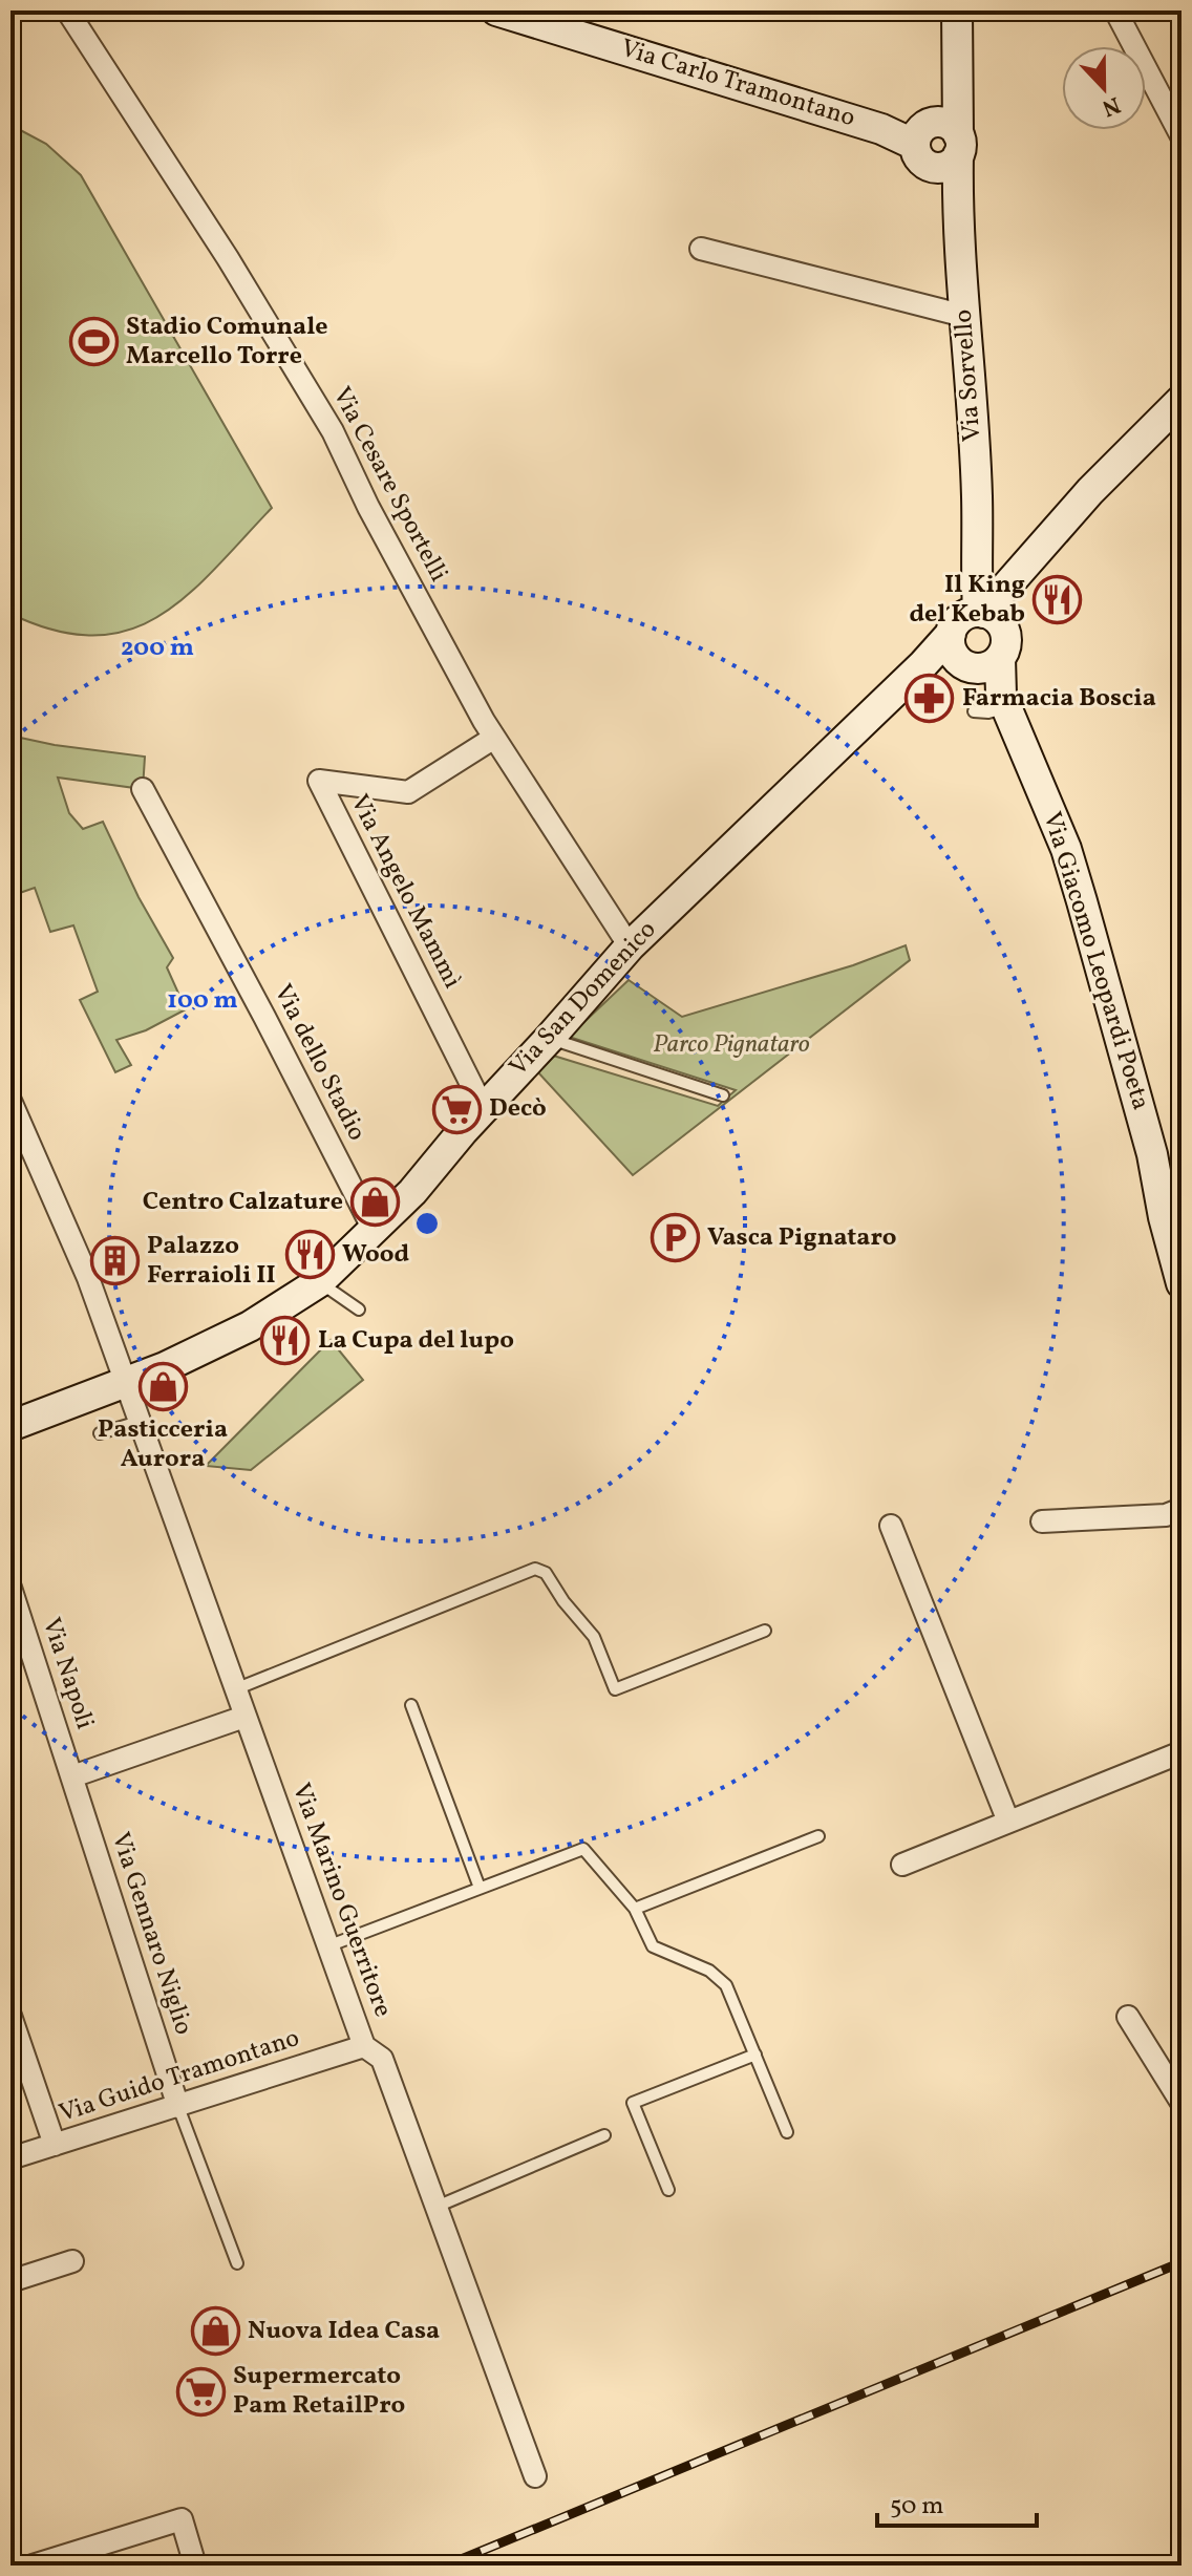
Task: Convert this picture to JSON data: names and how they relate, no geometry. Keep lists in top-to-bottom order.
{
  "streets": {
    "street": [
      "Via Carlo Tramontano",
      "Via Sorvello",
      "Via Cesare Sportelli",
      "Via Angelo Mammì",
      "Via Giacomo Leopardi Poeta",
      "Via San Domenico",
      "Via dello Stadio",
      "Via Napoli",
      "Via Marino Guerritore",
      "Via Gennaro Niglio",
      "Via Guido Tramontano"
    ]
  },
  "crossings": [
    ["Via Carlo Tramontano", "Via Sorvello"],
    ["Via Sorvello", "Via San Domenico"],
    ["Via Cesare Sportelli", "Via Angelo Mammì"],
    ["Via Cesare Sportelli", "Via San Domenico"],
    ["Via Angelo Mammì", "Via San Domenico"],
    ["Via San Domenico", "Via dello Stadio"],
    ["Via San Domenico", "Via Marino Guerritore"],
    ["Via Napoli", "Via Gennaro Niglio"],
    ["Via Marino Guerritore", "Via Guido Tramontano"],
    ["Via Gennaro Niglio", "Via Guido Tramontano"]
  ],
  "parks": ["Parco Pignataro"],
  "places": {
    "sports": ["Stadio Comunale Marcello Torre"],
    "restaurant": ["Il King del Kebab", "Wood", "La Cupa del lupo"],
    "pharmacy": ["Farmacia Boscia"],
    "supermarket": ["Decò", "Supermercato Pam RetailPro"],
    "shop": ["Centro Calzature", "Pasticceria Aurora", "Nuova Idea Casa"],
    "parking": ["Vasca Pignataro"],
    "building": ["Palazzo Ferraioli II"]
  },
  "scale_bar": "50 m",
  "north": "bottom",
  "rings": ["200 m", "100 m"]
}
